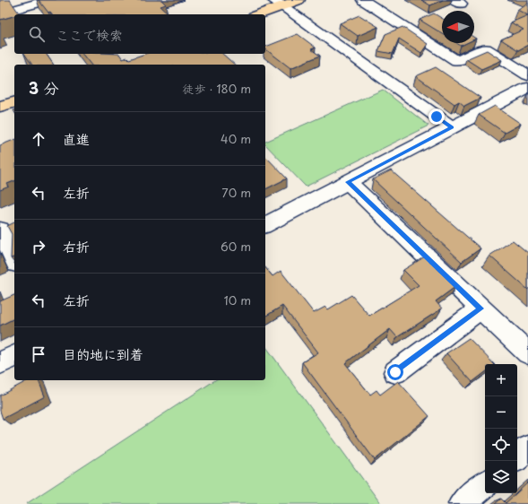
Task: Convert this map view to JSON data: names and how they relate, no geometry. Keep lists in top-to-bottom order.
{
  "north": "left",
  "page": {
    "search": "ここで検索",
    "heading": ["3 分", "徒歩 · 180 m"],
    "list": [
      ["直進", "40 m"],
      ["左折", "70 m"],
      ["右折", "60 m"],
      ["左折", "10 m"],
      "目的地に到着"
    ],
    "map_buttons": ["+", "−"]
  }
}
